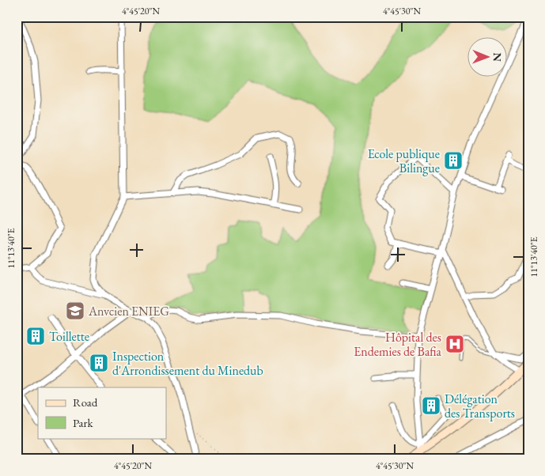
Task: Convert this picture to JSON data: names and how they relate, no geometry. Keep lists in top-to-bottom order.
{
  "places": {
    "building": [
      "Ecole publique Bilingue",
      "Toillette",
      "Inspection d'Arrondissement du Minedub",
      "Délégation des Transports"
    ],
    "school or university": ["Anvcien ENIEG"],
    "hospital": ["Hôpital des Endemies de Bafia"]
  },
  "legend": ["Road", "Park"],
  "north": "right",
  "coordinates": ["4°45'20\"N", "4°45'30\"N", "11°13'40\"E"]
}
